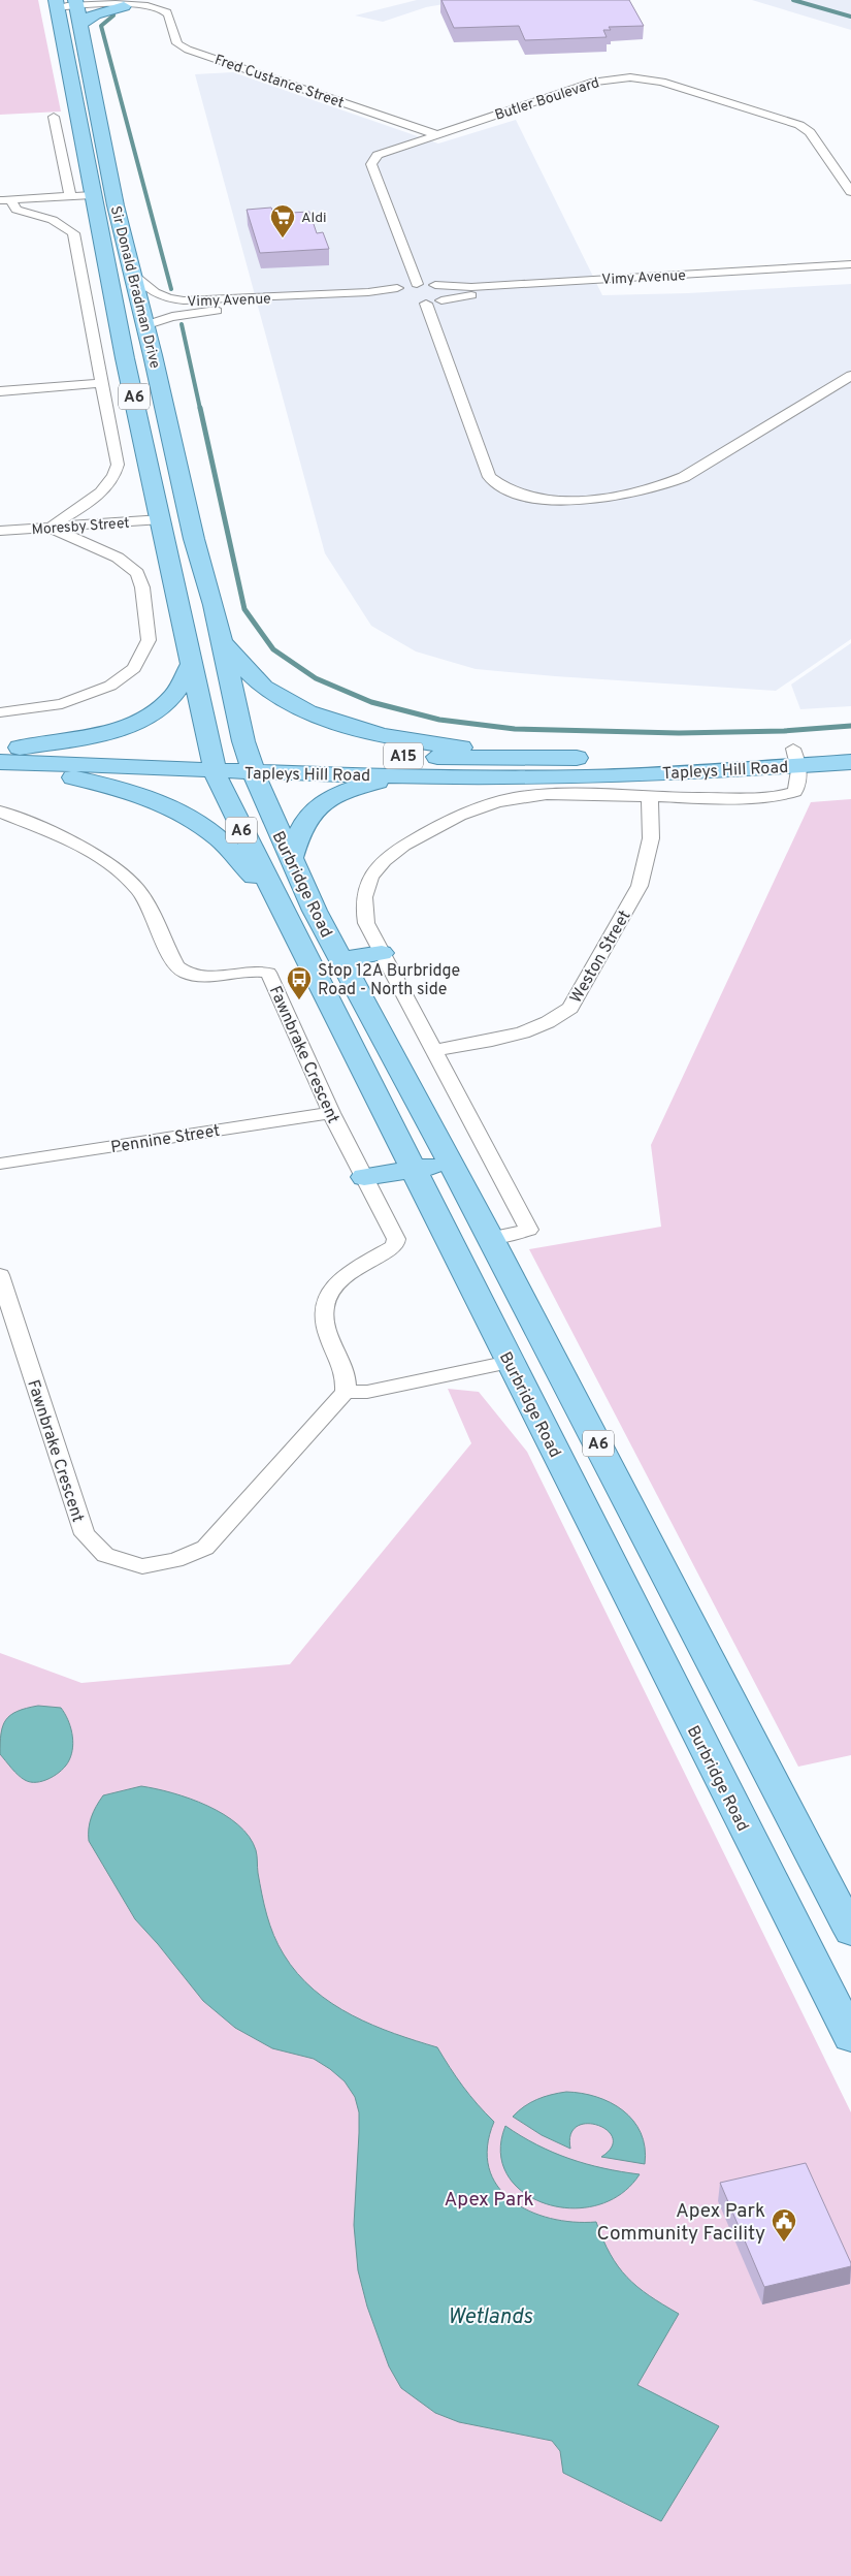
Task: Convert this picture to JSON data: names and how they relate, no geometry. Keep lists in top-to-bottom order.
{
  "streets": {
    "main road": [
      "Sir Donald Bradman Drive",
      "A6",
      "A15",
      "Tapleys Hill Road",
      "Burbridge Road"
    ],
    "street": [
      "Fred Custance Street",
      "Butler Boulevard",
      "Vimy Avenue",
      "Moresby Street",
      "Weston Street",
      "Fawnbrake Crescent",
      "Pennine Street"
    ]
  },
  "crossings": [
    ["Fred Custance Street", "Butler Boulevard"],
    ["Fred Custance Street", "Sir Donald Bradman Drive"],
    ["Butler Boulevard", "Vimy Avenue"],
    ["Vimy Avenue", "Sir Donald Bradman Drive"],
    ["Sir Donald Bradman Drive", "Moresby Street"],
    ["Sir Donald Bradman Drive", "Tapleys Hill Road"],
    ["Sir Donald Bradman Drive", "Burbridge Road"],
    ["Tapleys Hill Road", "Burbridge Road"],
    ["Tapleys Hill Road", "Weston Street"],
    ["Fawnbrake Crescent", "Pennine Street"]
  ],
  "water": ["Wetlands"],
  "parks": ["Apex Park"],
  "places": {
    "supermarket": ["Aldi"],
    "bus stop": ["Stop 12A Burbridge Road - North side"],
    "public building": ["Apex Park Community Facility"]
  }
}
